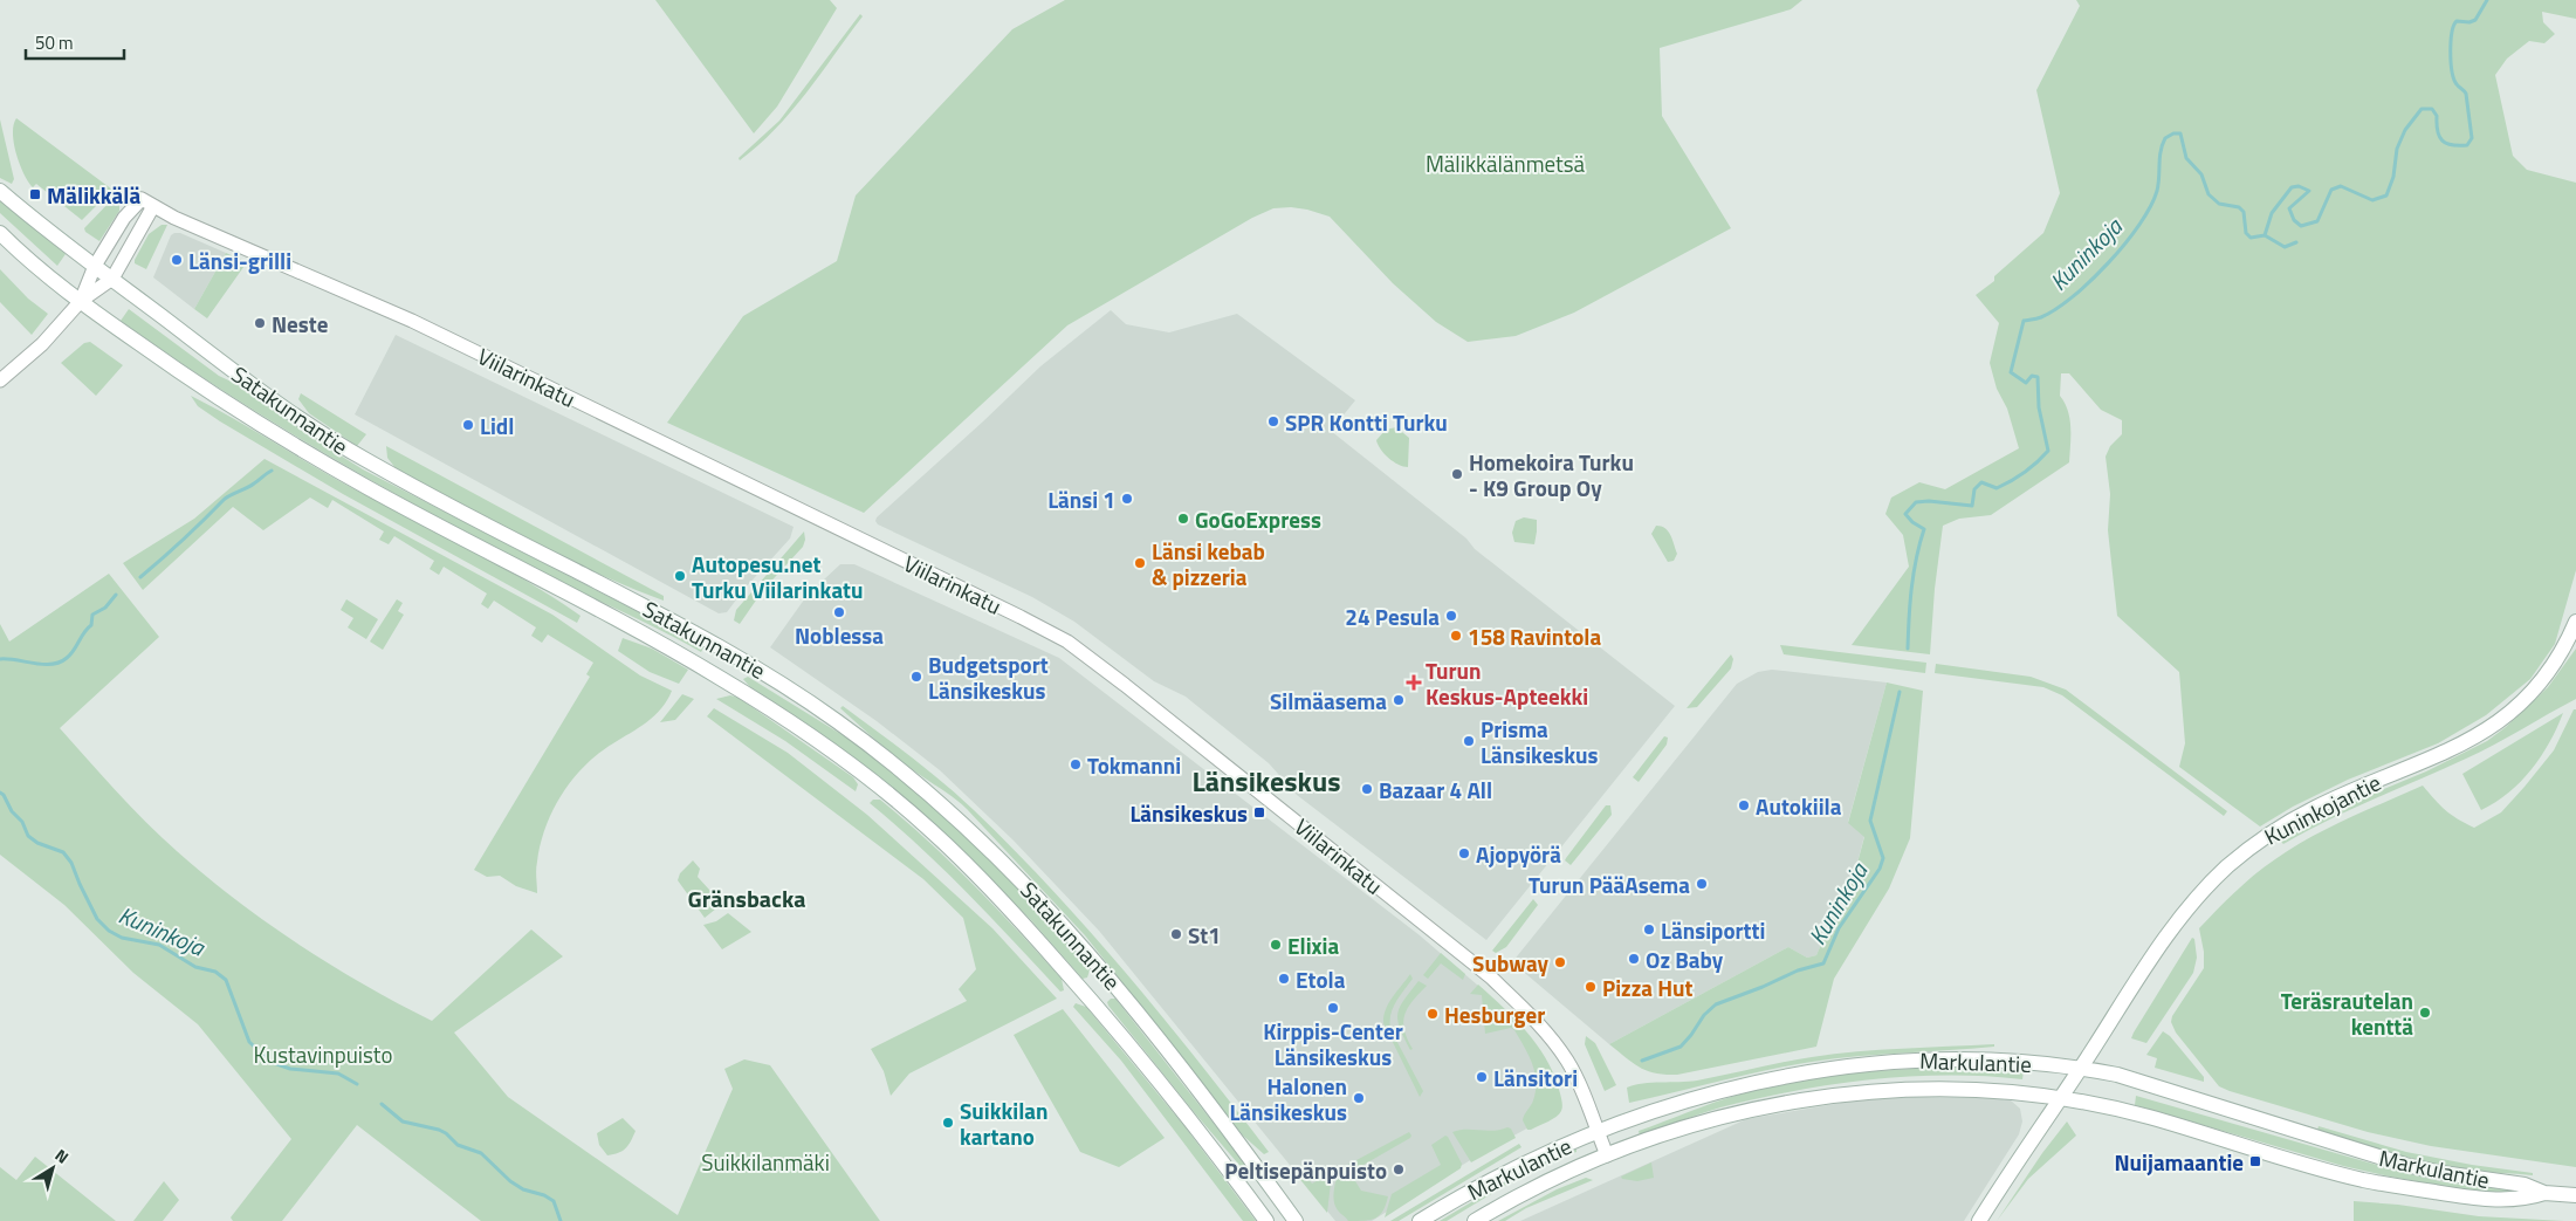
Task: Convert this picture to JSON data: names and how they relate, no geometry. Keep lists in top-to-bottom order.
{
  "streets": {
    "main road": ["Satakunnantie", "Kuninkojantie", "Markulantie"],
    "street": ["Viilarinkatu"]
  },
  "crossings": [
    ["Viilarinkatu", "Markulantie"],
    ["Kuninkojantie", "Markulantie"]
  ],
  "districts": ["Länsikeskus", "Gränsbacka"],
  "water": ["Kuninkoja"],
  "parks": ["Mälikkälänmetsä", "Kustavinpuisto", "Suikkilanmäki"],
  "places": {
    "transit": ["Mälikkälä", "Länsikeskus", "Nuijamaantie"],
    "other": [
      "Länsi-grilli",
      "Neste",
      "SPR Kontti Turku",
      "Lidl",
      "Homekoira Turku - K9 Group Oy",
      "Länsi 1",
      "GoGoExpress",
      "Länsi kebab & pizzeria",
      "Autopesu.net Turku Viilarinkatu",
      "Noblessa",
      "24 Pesula",
      "158 Ravintola",
      "Budgetsport Länsikeskus",
      "Silmäasema",
      "Prisma Länsikeskus",
      "Tokmanni",
      "Bazaar 4 All",
      "Autokiila",
      "Ajopyörä",
      "Turun PääAsema",
      "Länsiportti",
      "St1",
      "Elixia",
      "Oz Baby",
      "Subway",
      "Etola",
      "Pizza Hut",
      "Kirppis-Center Länsikeskus",
      "Teräsrautelan kenttä",
      "Hesburger",
      "Länsitori",
      "Halonen Länsikeskus",
      "Suikkilan kartano",
      "Peltisepänpuisto"
    ],
    "health": ["Turun Keskus-Apteekki"]
  },
  "scale_bar": "50 m",
  "north": "top right"
}
